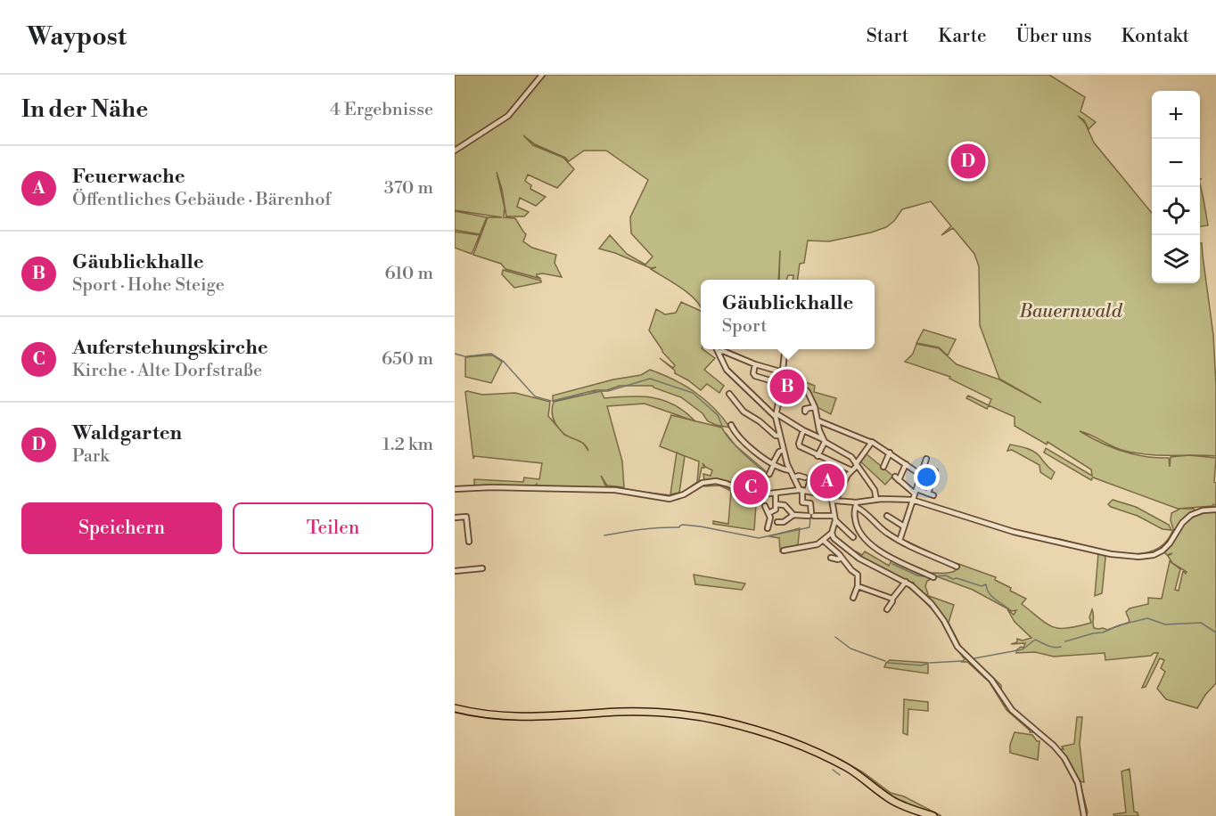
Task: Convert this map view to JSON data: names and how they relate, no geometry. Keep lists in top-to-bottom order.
{
  "parks": ["Bauernwald"],
  "page": {
    "header": "Waypost",
    "nav": [
      "Start",
      "Karte",
      "Über uns",
      "Kontakt"
    ],
    "heading": ["In der Nähe", "4 Ergebnisse"],
    "map_buttons": ["+", "−"],
    "pins": [
      "D",
      "B",
      "A",
      "C"
    ],
    "list": [
      {
        "mark": "A",
        "name": "Feuerwache",
        "note": "Öffentliches Gebäude · Bärenhof",
        "value": "370 m"
      },
      {
        "mark": "B",
        "name": "Gäublickhalle",
        "note": "Sport · Hohe Steige",
        "value": "610 m"
      },
      {
        "mark": "C",
        "name": "Auferstehungskirche",
        "note": "Kirche · Alte Dorfstraße",
        "value": "650 m"
      },
      {
        "mark": "D",
        "name": "Waldgarten",
        "note": "Park",
        "value": "1.2 km"
      }
    ],
    "popup": ["Gäublickhalle", "Sport"],
    "buttons": ["Speichern", "Teilen"]
  }
}
